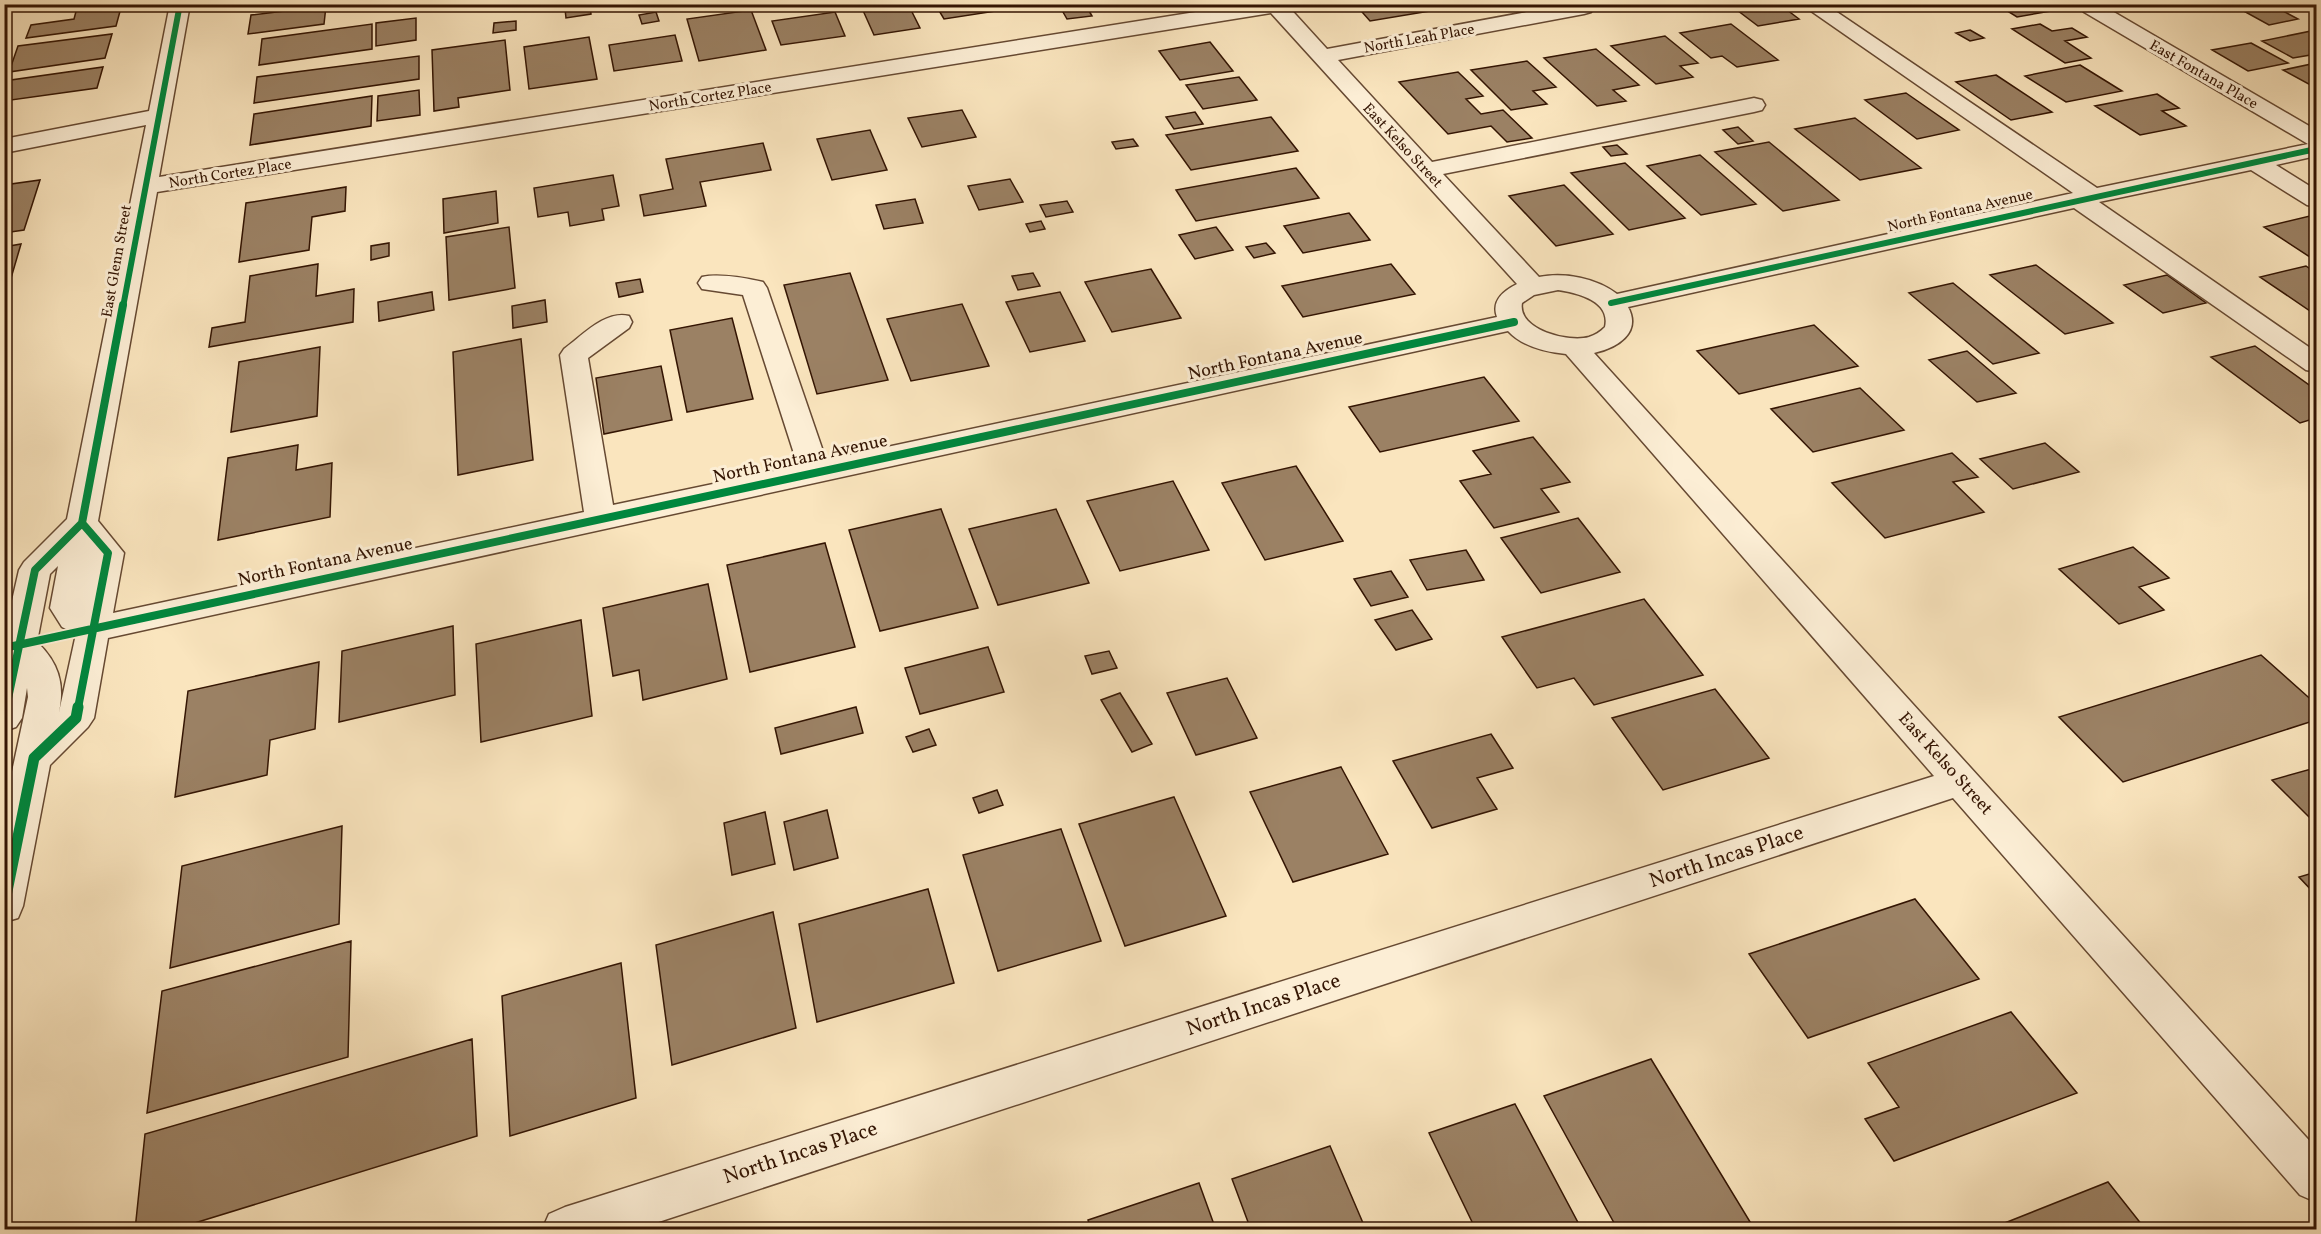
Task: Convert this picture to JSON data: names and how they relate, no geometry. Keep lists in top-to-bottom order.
{
  "streets": {
    "street": [
      "North Leah Place",
      "East Fontana Place",
      "North Cortez Place",
      "East Kelso Street",
      "North Fontana Avenue",
      "East Glenn Street",
      "North Incas Place"
    ]
  },
  "crossings": [
    ["North Leah Place", "East Kelso Street"],
    ["North Cortez Place", "East Kelso Street"],
    ["North Cortez Place", "East Glenn Street"],
    ["East Kelso Street", "North Fontana Avenue"],
    ["East Kelso Street", "North Incas Place"],
    ["North Fontana Avenue", "East Glenn Street"]
  ]
}
